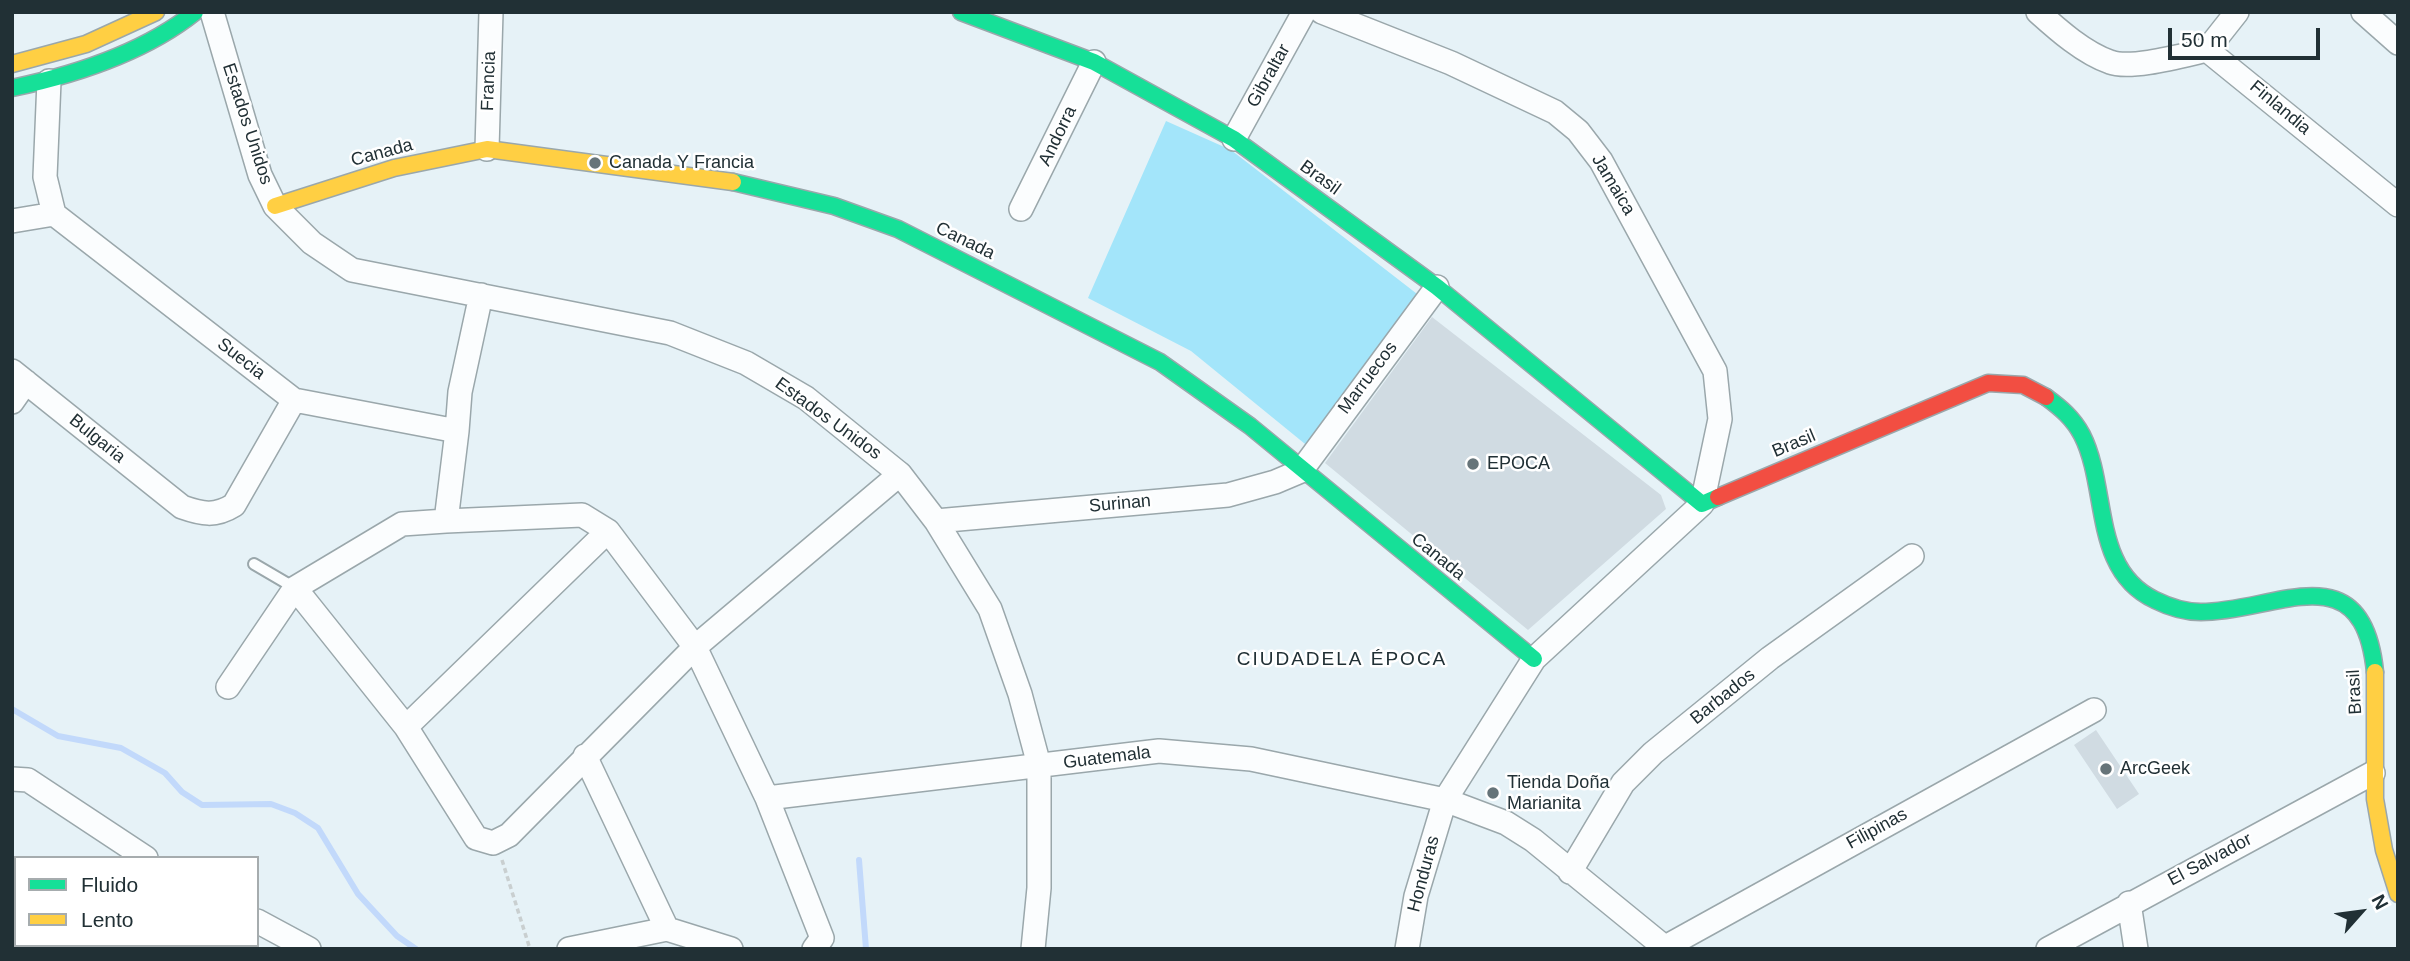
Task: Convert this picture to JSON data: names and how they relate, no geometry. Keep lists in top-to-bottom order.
{
  "streets": {
    "street": [
      "Gibraltar",
      "Francia",
      "Finlandia",
      "Estados Unidos",
      "Andorra",
      "Canada",
      "Brasil",
      "Jamaica",
      "Suecia",
      "Marruecos",
      "Bulgaria",
      "Surinan",
      "Barbados",
      "Guatemala",
      "Filipinas",
      "El Salvador",
      "Honduras"
    ]
  },
  "crossings": [
    ["Gibraltar", "Brasil"],
    ["Francia", "Canada"],
    ["Estados Unidos", "Canada"],
    ["Estados Unidos", "Surinan"],
    ["Estados Unidos", "Guatemala"],
    ["Andorra", "Brasil"],
    ["Canada", "Marruecos"],
    ["Canada", "Surinan"],
    ["Canada", "Honduras"],
    ["Brasil", "Jamaica"],
    ["Brasil", "Marruecos"],
    ["Brasil", "El Salvador"],
    ["Brasil", "Honduras"],
    ["Jamaica", "Honduras"],
    ["Suecia", "Bulgaria"],
    ["Marruecos", "Surinan"],
    ["Barbados", "Guatemala"],
    ["Guatemala", "Filipinas"],
    ["Guatemala", "Honduras"]
  ],
  "districts": ["CIUDADELA ÉPOCA"],
  "places": [
    "Canada Y Francia",
    "EPOCA",
    "ArcGeek",
    "Tienda Doña Marianita"
  ],
  "legend": ["Fluido", "Lento"],
  "scale_bar": "50 m",
  "north": "top right"
}
